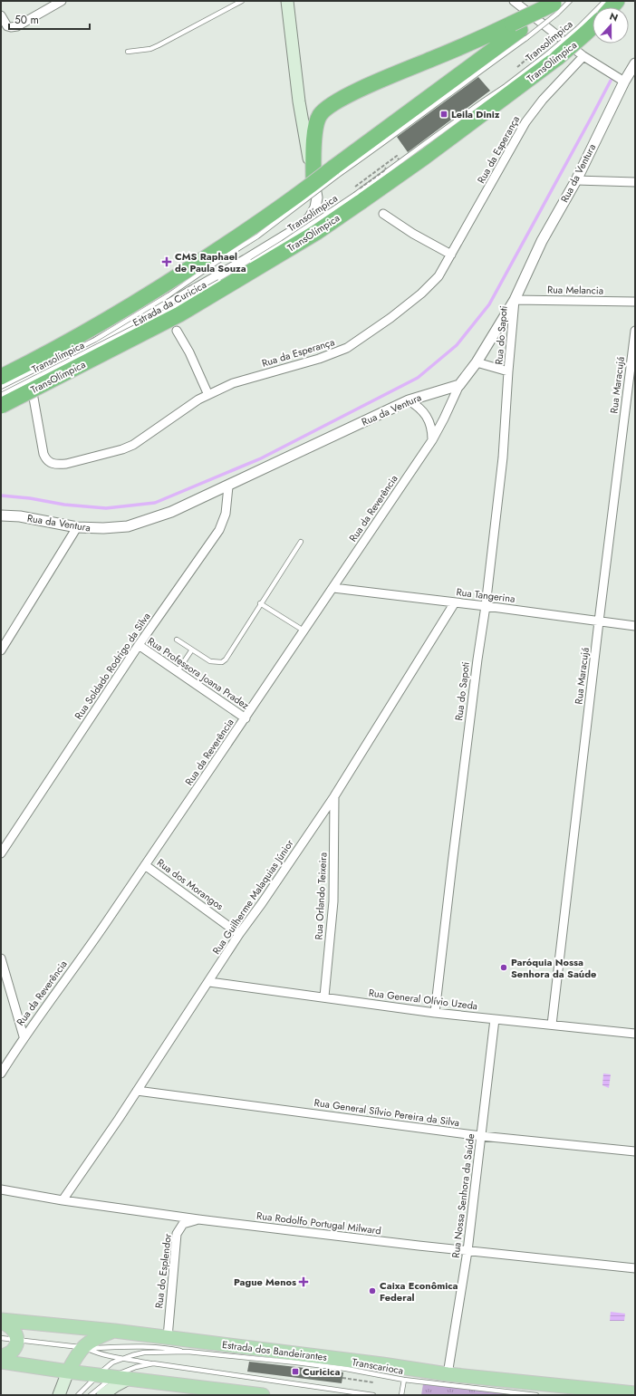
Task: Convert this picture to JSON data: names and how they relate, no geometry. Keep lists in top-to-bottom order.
{
  "streets": {
    "highway": ["TransOlímpica"],
    "main road": ["Estrada da Curicica", "Estrada dos Bandeirantes"],
    "street": [
      "Rua da Esperança",
      "Rua da Ventura",
      "Rua Melancia",
      "Rua do Sapoti",
      "Rua Maracujá",
      "Rua da Reverência",
      "Rua Tangerina",
      "Rua Soldado Rodrigo da Silva",
      "Rua Professora Joana Pradez",
      "Rua dos Morangos",
      "Rua Orlando Teixeira",
      "Rua Guilherme Malaquias Júnior",
      "Rua General Olívio Uzeda",
      "Rua General Sílvio Pereira da Silva",
      "Rua Nossa Senhora da Saúde",
      "Rua Rodolfo Portugal Milward",
      "Rua do Esplendor"
    ],
    "lane": ["Transolímpica", "Transcarioca"]
  },
  "crossings": [
    ["Transolímpica", "TransOlímpica"],
    ["Rua da Esperança", "Estrada da Curicica"],
    ["Rua da Ventura", "Rua Melancia"],
    ["Rua da Ventura", "Rua do Sapoti"],
    ["Rua da Ventura", "Rua da Reverência"],
    ["Rua da Ventura", "Rua Soldado Rodrigo da Silva"],
    ["Rua Melancia", "Rua do Sapoti"],
    ["Rua do Sapoti", "Rua Tangerina"],
    ["Rua do Sapoti", "Rua General Olívio Uzeda"],
    ["Rua Maracujá", "Rua Tangerina"],
    ["Rua Maracujá", "Rua General Olívio Uzeda"],
    ["Rua da Reverência", "Rua Tangerina"],
    ["Rua da Reverência", "Rua Professora Joana Pradez"],
    ["Rua da Reverência", "Rua dos Morangos"],
    ["Rua Tangerina", "Rua Guilherme Malaquias Júnior"],
    ["Rua Soldado Rodrigo da Silva", "Rua Professora Joana Pradez"],
    ["Rua dos Morangos", "Rua Guilherme Malaquias Júnior"],
    ["Rua Orlando Teixeira", "Rua Guilherme Malaquias Júnior"],
    ["Rua Orlando Teixeira", "Rua General Olívio Uzeda"],
    ["Rua Guilherme Malaquias Júnior", "Rua General Olívio Uzeda"],
    ["Rua Guilherme Malaquias Júnior", "Rua General Sílvio Pereira da Silva"],
    ["Rua Guilherme Malaquias Júnior", "Rua Rodolfo Portugal Milward"],
    ["Rua General Olívio Uzeda", "Rua Nossa Senhora da Saúde"],
    ["Rua General Sílvio Pereira da Silva", "Rua Nossa Senhora da Saúde"],
    ["Rua Nossa Senhora da Saúde", "Rua Rodolfo Portugal Milward"],
    ["Rua Nossa Senhora da Saúde", "Estrada dos Bandeirantes"],
    ["Rua Rodolfo Portugal Milward", "Rua do Esplendor"],
    ["Rua do Esplendor", "Estrada dos Bandeirantes"]
  ],
  "places": {
    "transit": ["Leila Diniz", "Curicica"],
    "health": ["CMS Raphael de Paula Souza", "Pague Menos"],
    "other": ["Paróquia Nossa Senhora da Saúde", "Caixa Econômica Federal"]
  },
  "scale_bar": "50 m",
  "north": "top"
}
